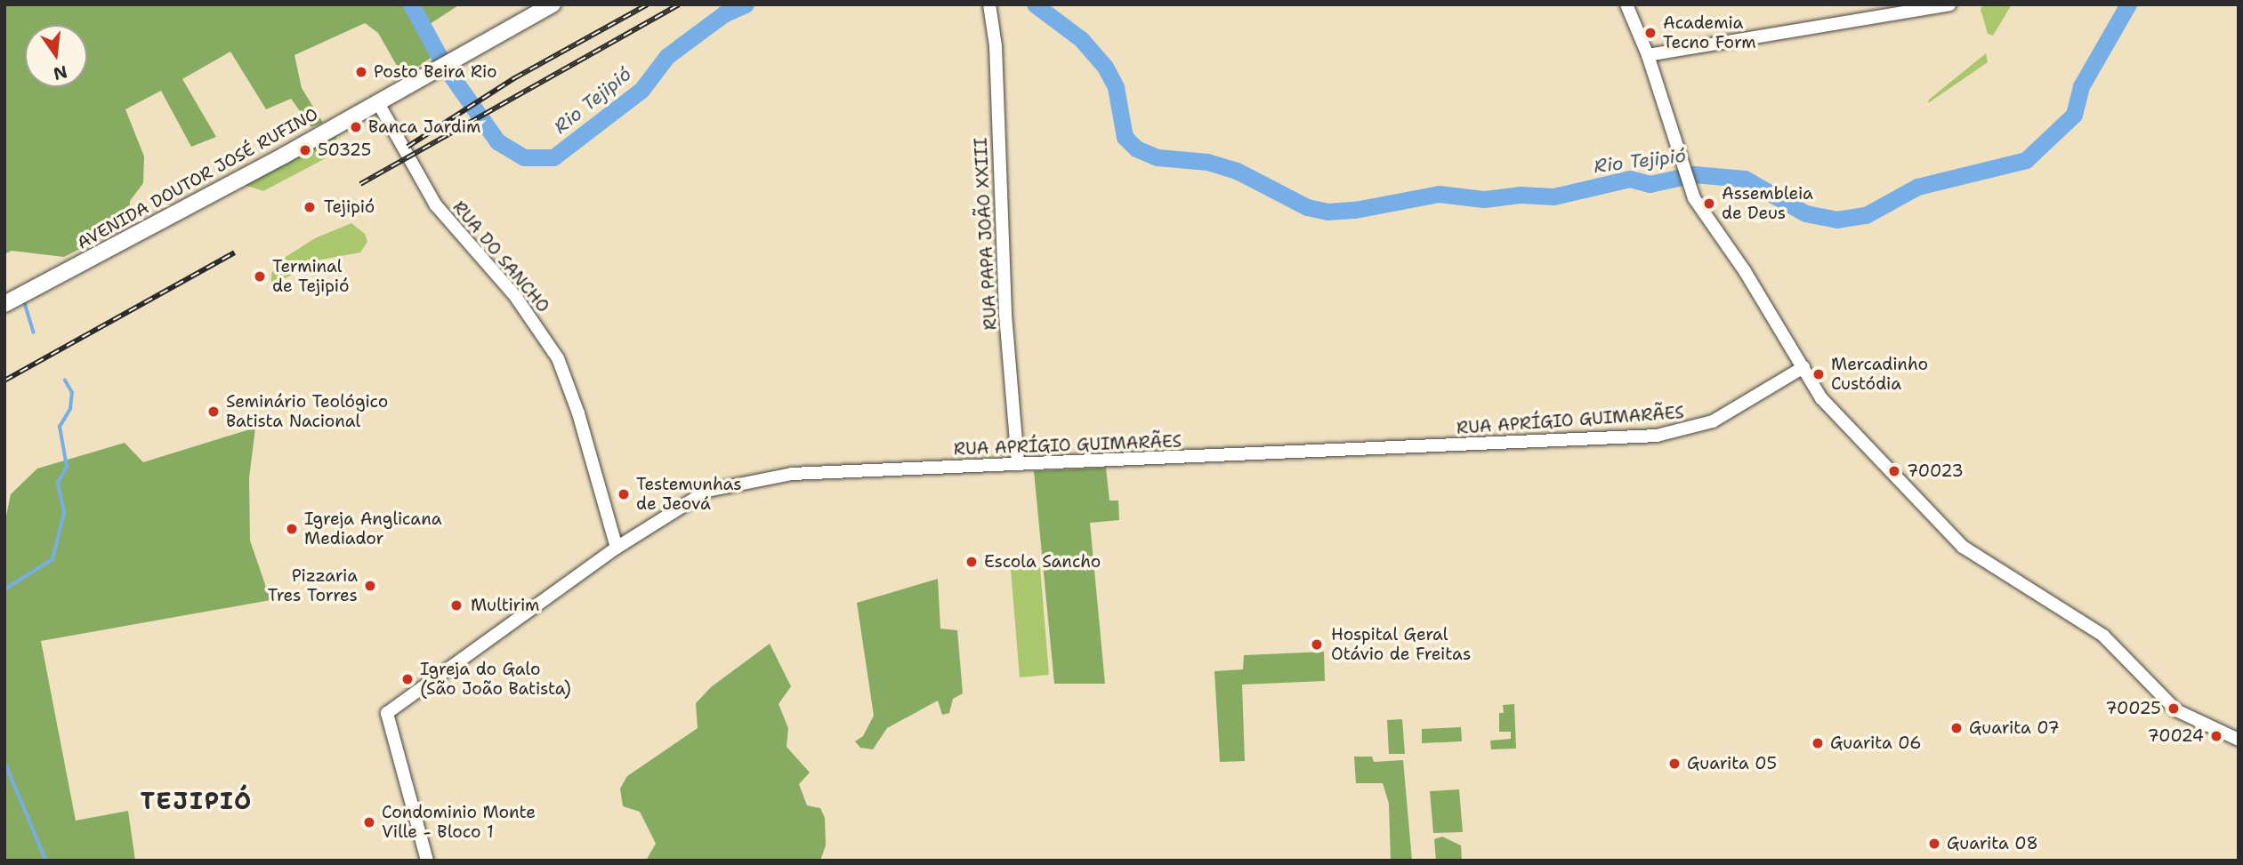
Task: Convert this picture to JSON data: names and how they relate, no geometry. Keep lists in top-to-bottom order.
{
  "streets": {
    "main road": ["AVENIDA DOUTOR JOSÉ RUFINO"],
    "street": ["RUA PAPA JOÃO XXIII", "RUA DO SANCHO", "RUA APRÍGIO GUIMARÃES"]
  },
  "crossings": [
    ["AVENIDA DOUTOR JOSÉ RUFINO", "RUA DO SANCHO"],
    ["RUA PAPA JOÃO XXIII", "RUA APRÍGIO GUIMARÃES"],
    ["RUA DO SANCHO", "RUA APRÍGIO GUIMARÃES"]
  ],
  "districts": ["TEJIPIÓ"],
  "water": ["Rio Tejipió"],
  "places": [
    "Academia Tecno Form",
    "Posto Beira Rio",
    "Banca Jardim",
    "50325",
    "Assembleia de Deus",
    "Tejipió",
    "Terminal de Tejipió",
    "Mercadinho Custódia",
    "Seminário Teológico Batista Nacional",
    "70023",
    "Testemunhas de Jeová",
    "Igreja Anglicana Mediador",
    "Escola Sancho",
    "Pizzaria Tres Torres",
    "Multirim",
    "Hospital Geral Otávio de Freitas",
    "Igreja do Galo (São João Batista)",
    "70025",
    "Guarita 07",
    "70024",
    "Guarita 06",
    "Guarita 05",
    "Condominio Monte Ville - Bloco 1",
    "Guarita 08"
  ],
  "north": "bottom"
}
